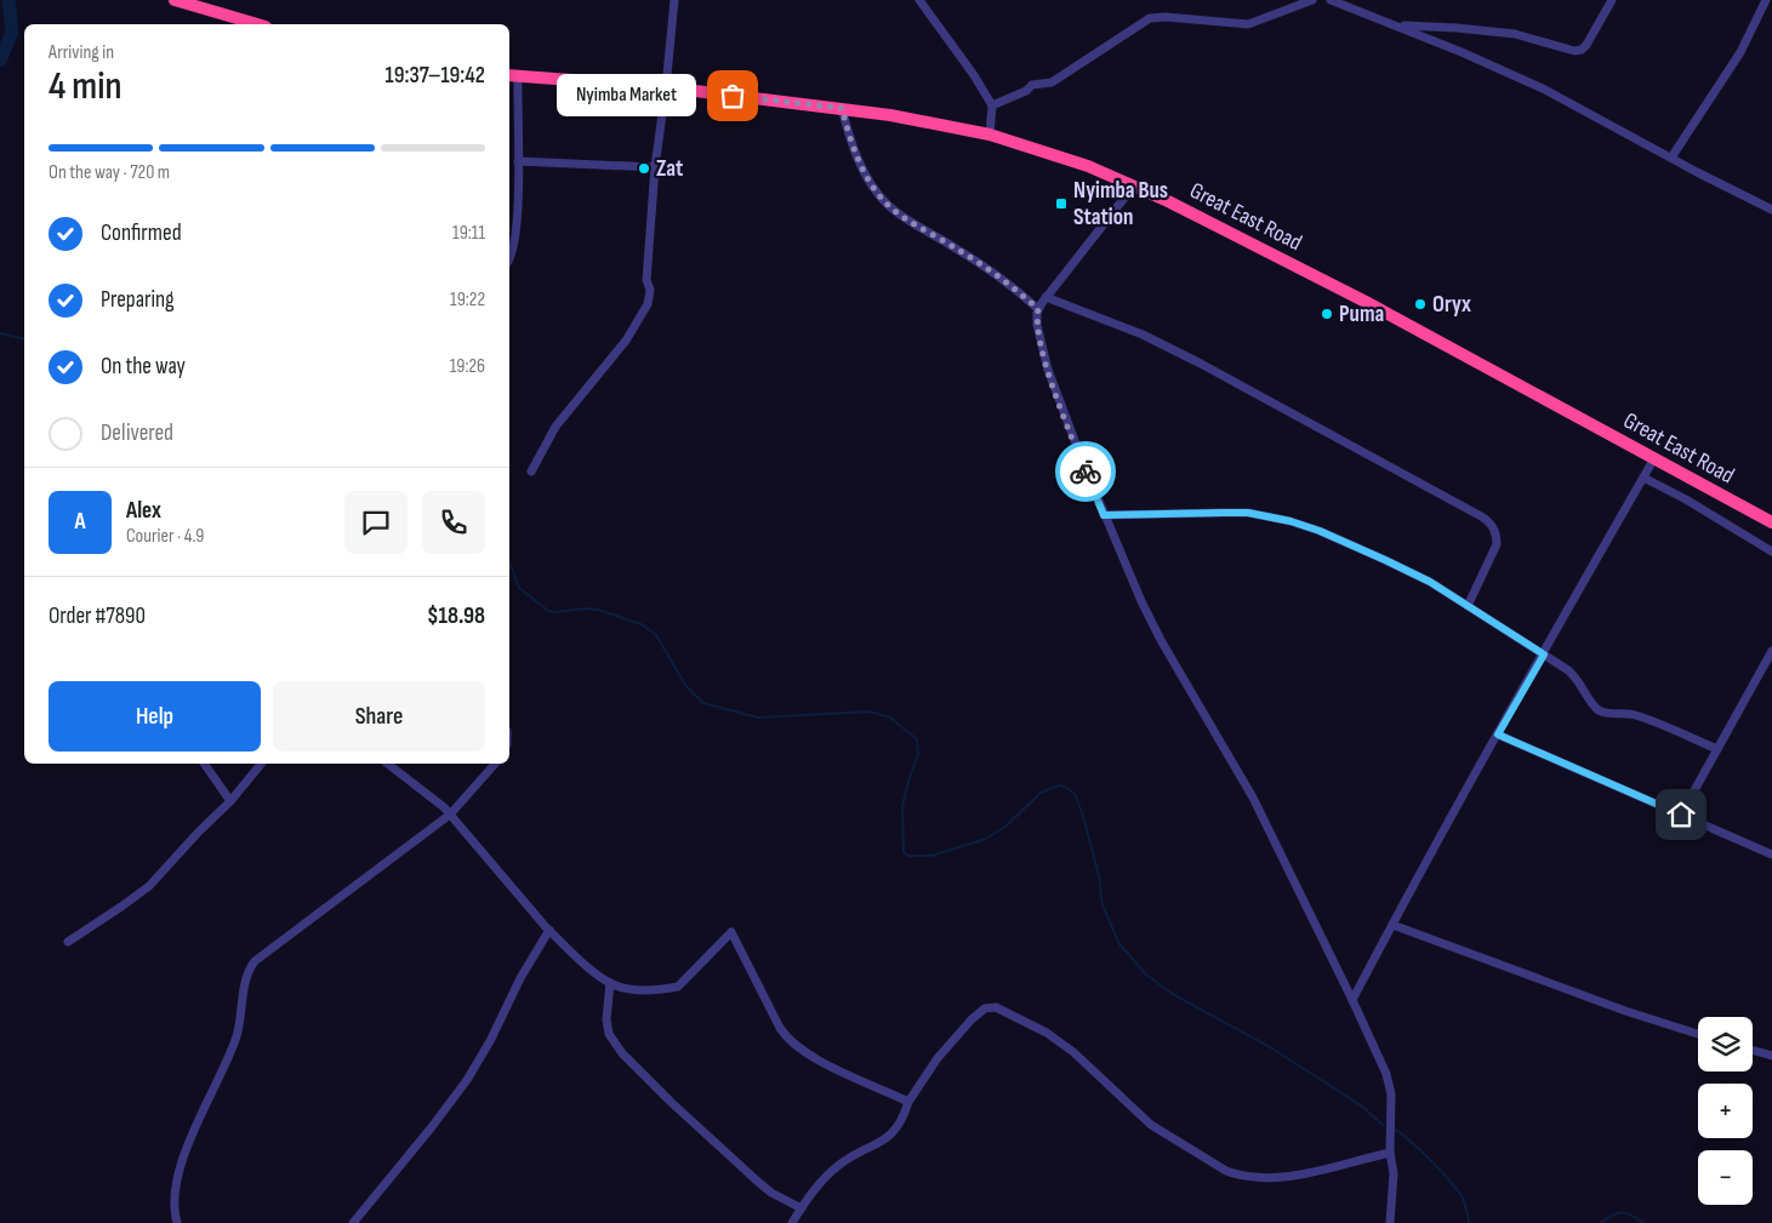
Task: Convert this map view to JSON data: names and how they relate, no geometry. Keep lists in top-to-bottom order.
{
  "streets": {
    "highway": ["Great East Road"]
  },
  "places": {
    "other": [
      "Nyimba Market",
      "Zat",
      "Oryx",
      "Puma"
    ],
    "transit": ["Nyimba Bus Station"]
  },
  "page": {
    "heading": ["4 min", "Arriving in", "19:37–19:42"],
    "panel": [
      "Alex",
      "Courier · 4.9",
      "Order #7890",
      "$18.98"
    ],
    "bubble": "Nyimba Market",
    "bar": "On the way · 720 m",
    "list": [
      ["Confirmed", "19:11"],
      ["Preparing", "19:22"],
      ["On the way", "19:26"],
      "Delivered"
    ],
    "round": "A",
    "buttons": ["Help", "Share"],
    "map_buttons": ["+", "−"]
  }
}
